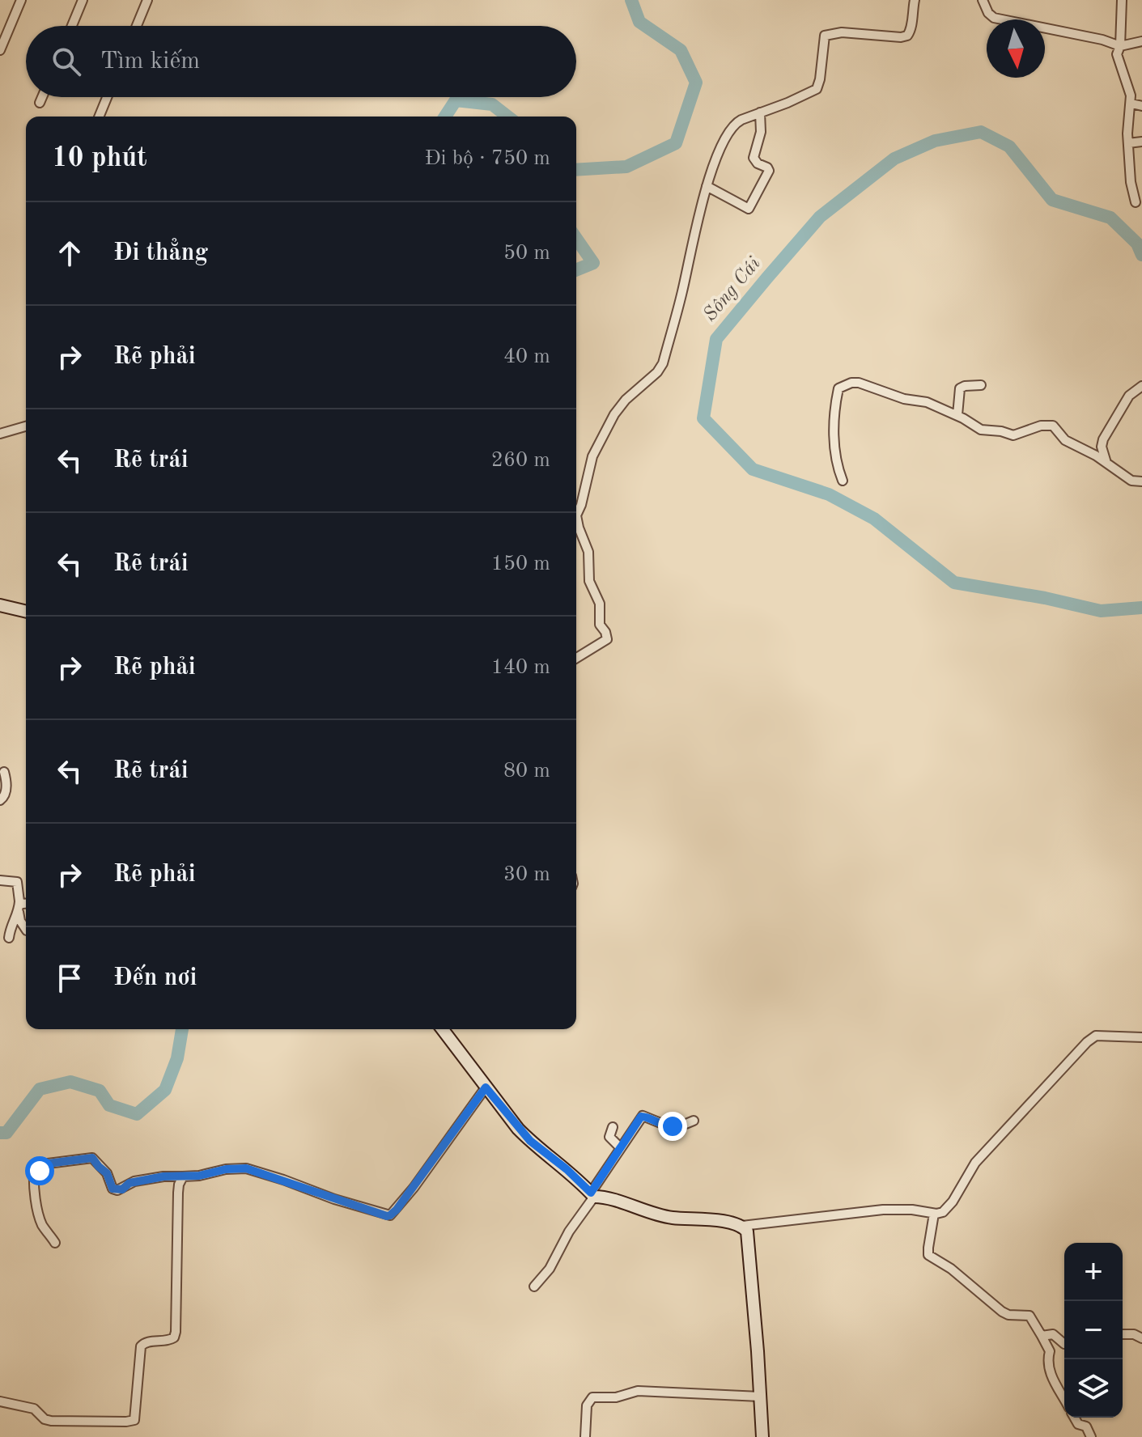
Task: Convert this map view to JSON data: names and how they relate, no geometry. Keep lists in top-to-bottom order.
{
  "water": ["Sông Cái"],
  "north": "bottom",
  "page": {
    "search": "Tìm kiếm",
    "heading": ["10 phút", "Đi bộ · 750 m"],
    "list": [
      ["Đi thẳng", "50 m"],
      ["Rẽ phải", "40 m"],
      ["Rẽ trái", "260 m"],
      ["Rẽ trái", "150 m"],
      ["Rẽ phải", "140 m"],
      ["Rẽ trái", "80 m"],
      ["Rẽ phải", "30 m"],
      "Đến nơi"
    ],
    "map_buttons": ["+", "−"]
  }
}
